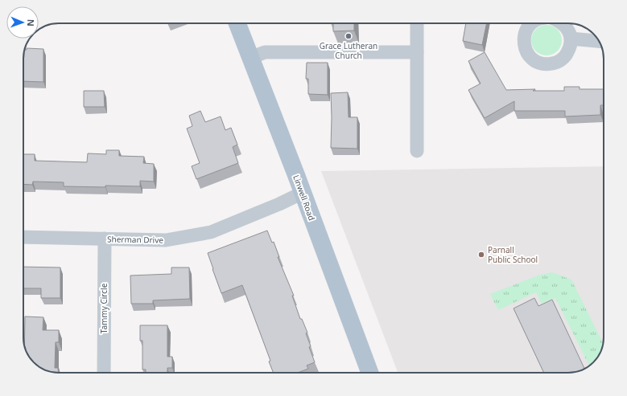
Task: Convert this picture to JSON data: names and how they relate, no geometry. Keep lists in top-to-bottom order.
{
  "streets": {
    "main road": ["Linwell Road"],
    "street": ["Sherman Drive", "Tammy Circle"]
  },
  "crossings": [
    ["Linwell Road", "Sherman Drive"],
    ["Sherman Drive", "Tammy Circle"]
  ],
  "places": ["Grace Lutheran Church", "Parnall Public School"],
  "north": "right"
}
